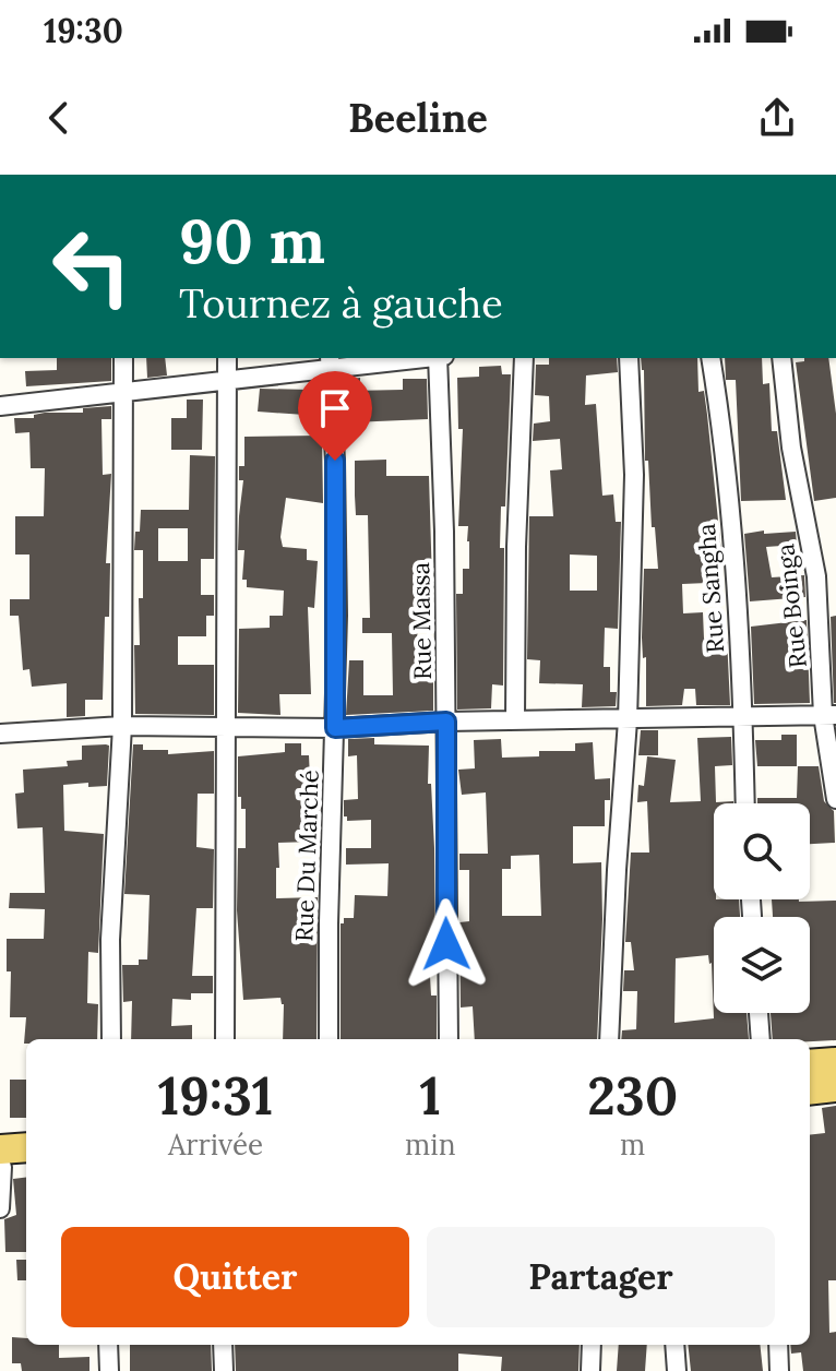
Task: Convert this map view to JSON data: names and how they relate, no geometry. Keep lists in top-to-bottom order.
{
  "streets": {
    "street": [
      "Rue Sangha",
      "Rue Boinga",
      "Rue Massa",
      "Rue Du Marché"
    ]
  },
  "page": {
    "status": "19:30",
    "header": "Beeline",
    "turn": ["90 m", "Tournez à gauche"],
    "eta": [
      "19:31",
      "Arrivée",
      "1",
      "min",
      "230",
      "m"
    ],
    "buttons": ["Quitter", "Partager"]
  }
}
